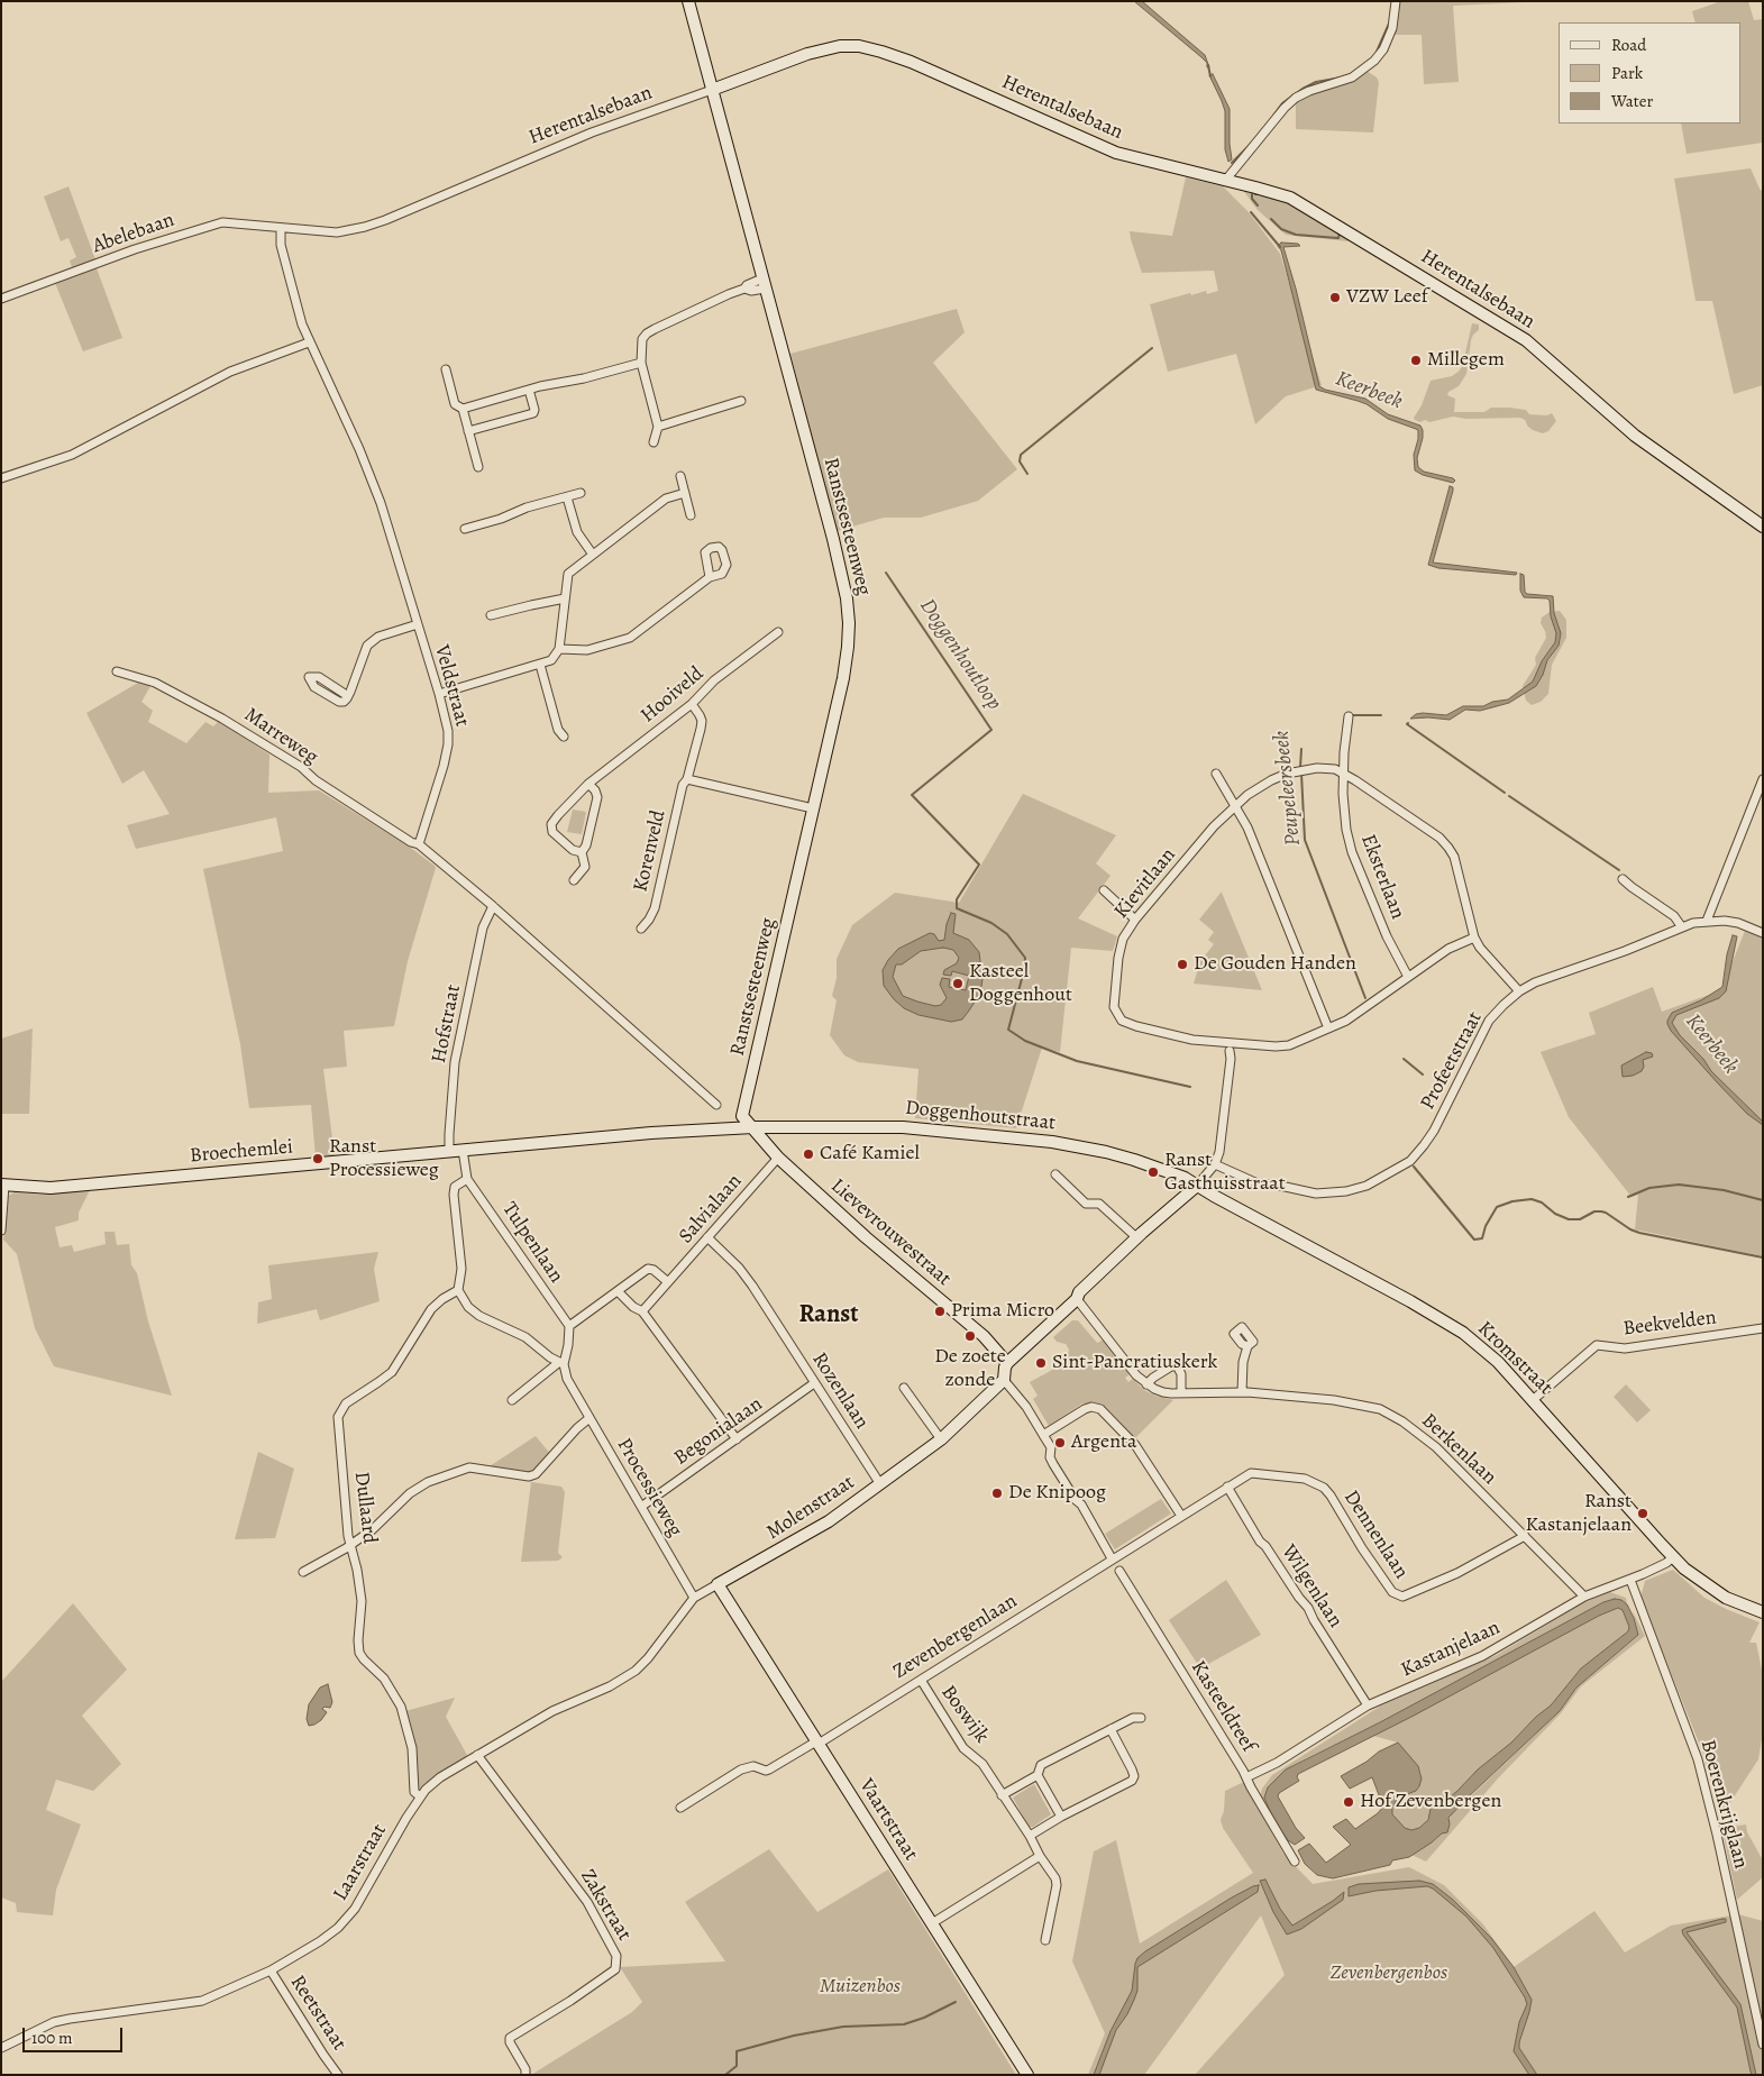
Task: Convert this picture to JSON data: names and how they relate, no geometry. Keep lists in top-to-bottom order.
{
  "streets": {
    "street": [
      "Herentalsebaan",
      "Abelebaan",
      "Ranstsesteenweg",
      "Veldstraat",
      "Hooiveld",
      "Marreweg",
      "Korenveld",
      "Eksterlaan",
      "Kievitlaan",
      "Hofstraat",
      "Profeetstraat",
      "Doggenhoutstraat",
      "Broechemlei",
      "Salvialaan",
      "Lievevrouwestraat",
      "Tulpenlaan",
      "Beekvelden",
      "Kromstraat",
      "Rozenlaan",
      "Begonialaan",
      "Berkenlaan",
      "Processieweg",
      "Dullaard",
      "Molenstraat",
      "Dennenlaan",
      "Wilgenlaan",
      "Zevenbergenlaan",
      "Kastanjelaan",
      "Kasteeldreef",
      "Boswijk",
      "Boerenkrijglaan",
      "Vaartstraat",
      "Laarstraat",
      "Zakstraat",
      "Reetstraat"
    ]
  },
  "crossings": [
    ["Herentalsebaan", "Abelebaan"],
    ["Herentalsebaan", "Ranstsesteenweg"],
    ["Herentalsebaan", "Veldstraat"],
    ["Abelebaan", "Veldstraat"],
    ["Ranstsesteenweg", "Doggenhoutstraat"],
    ["Ranstsesteenweg", "Broechemlei"],
    ["Ranstsesteenweg", "Lievevrouwestraat"],
    ["Veldstraat", "Marreweg"],
    ["Hooiveld", "Korenveld"],
    ["Eksterlaan", "Kievitlaan"],
    ["Hofstraat", "Broechemlei"],
    ["Doggenhoutstraat", "Broechemlei"],
    ["Doggenhoutstraat", "Lievevrouwestraat"],
    ["Doggenhoutstraat", "Kromstraat"],
    ["Broechemlei", "Lievevrouwestraat"],
    ["Salvialaan", "Lievevrouwestraat"],
    ["Salvialaan", "Rozenlaan"],
    ["Beekvelden", "Kromstraat"],
    ["Kromstraat", "Kastanjelaan"],
    ["Rozenlaan", "Begonialaan"],
    ["Rozenlaan", "Molenstraat"],
    ["Begonialaan", "Processieweg"],
    ["Berkenlaan", "Dennenlaan"],
    ["Berkenlaan", "Kastanjelaan"],
    ["Processieweg", "Molenstraat"],
    ["Processieweg", "Laarstraat"],
    ["Dullaard", "Laarstraat"],
    ["Molenstraat", "Vaartstraat"],
    ["Molenstraat", "Laarstraat"],
    ["Dennenlaan", "Wilgenlaan"],
    ["Dennenlaan", "Zevenbergenlaan"],
    ["Wilgenlaan", "Kastanjelaan"],
    ["Zevenbergenlaan", "Boswijk"],
    ["Zevenbergenlaan", "Vaartstraat"],
    ["Kastanjelaan", "Kasteeldreef"],
    ["Kastanjelaan", "Boerenkrijglaan"],
    ["Laarstraat", "Zakstraat"],
    ["Laarstraat", "Reetstraat"]
  ],
  "districts": ["Ranst"],
  "water": ["Keerbeek", "Doggenhoutloop", "Peupeleersbeek"],
  "parks": ["Zevenbergenbos", "Muizenbos"],
  "places": [
    "VZW Leef",
    "Millegem",
    "De Gouden Handen",
    "Kasteel Doggenhout",
    "Café Kamiel",
    "Ranst Processieweg",
    "Ranst Gasthuisstraat",
    "Prima Micro",
    "De zoete zonde",
    "Sint-Pancratiuskerk",
    "Argenta",
    "De Knipoog",
    "Ranst Kastanjelaan",
    "Hof Zevenbergen"
  ],
  "legend": ["Road", "Park", "Water"],
  "scale_bar": "100 m"
}
